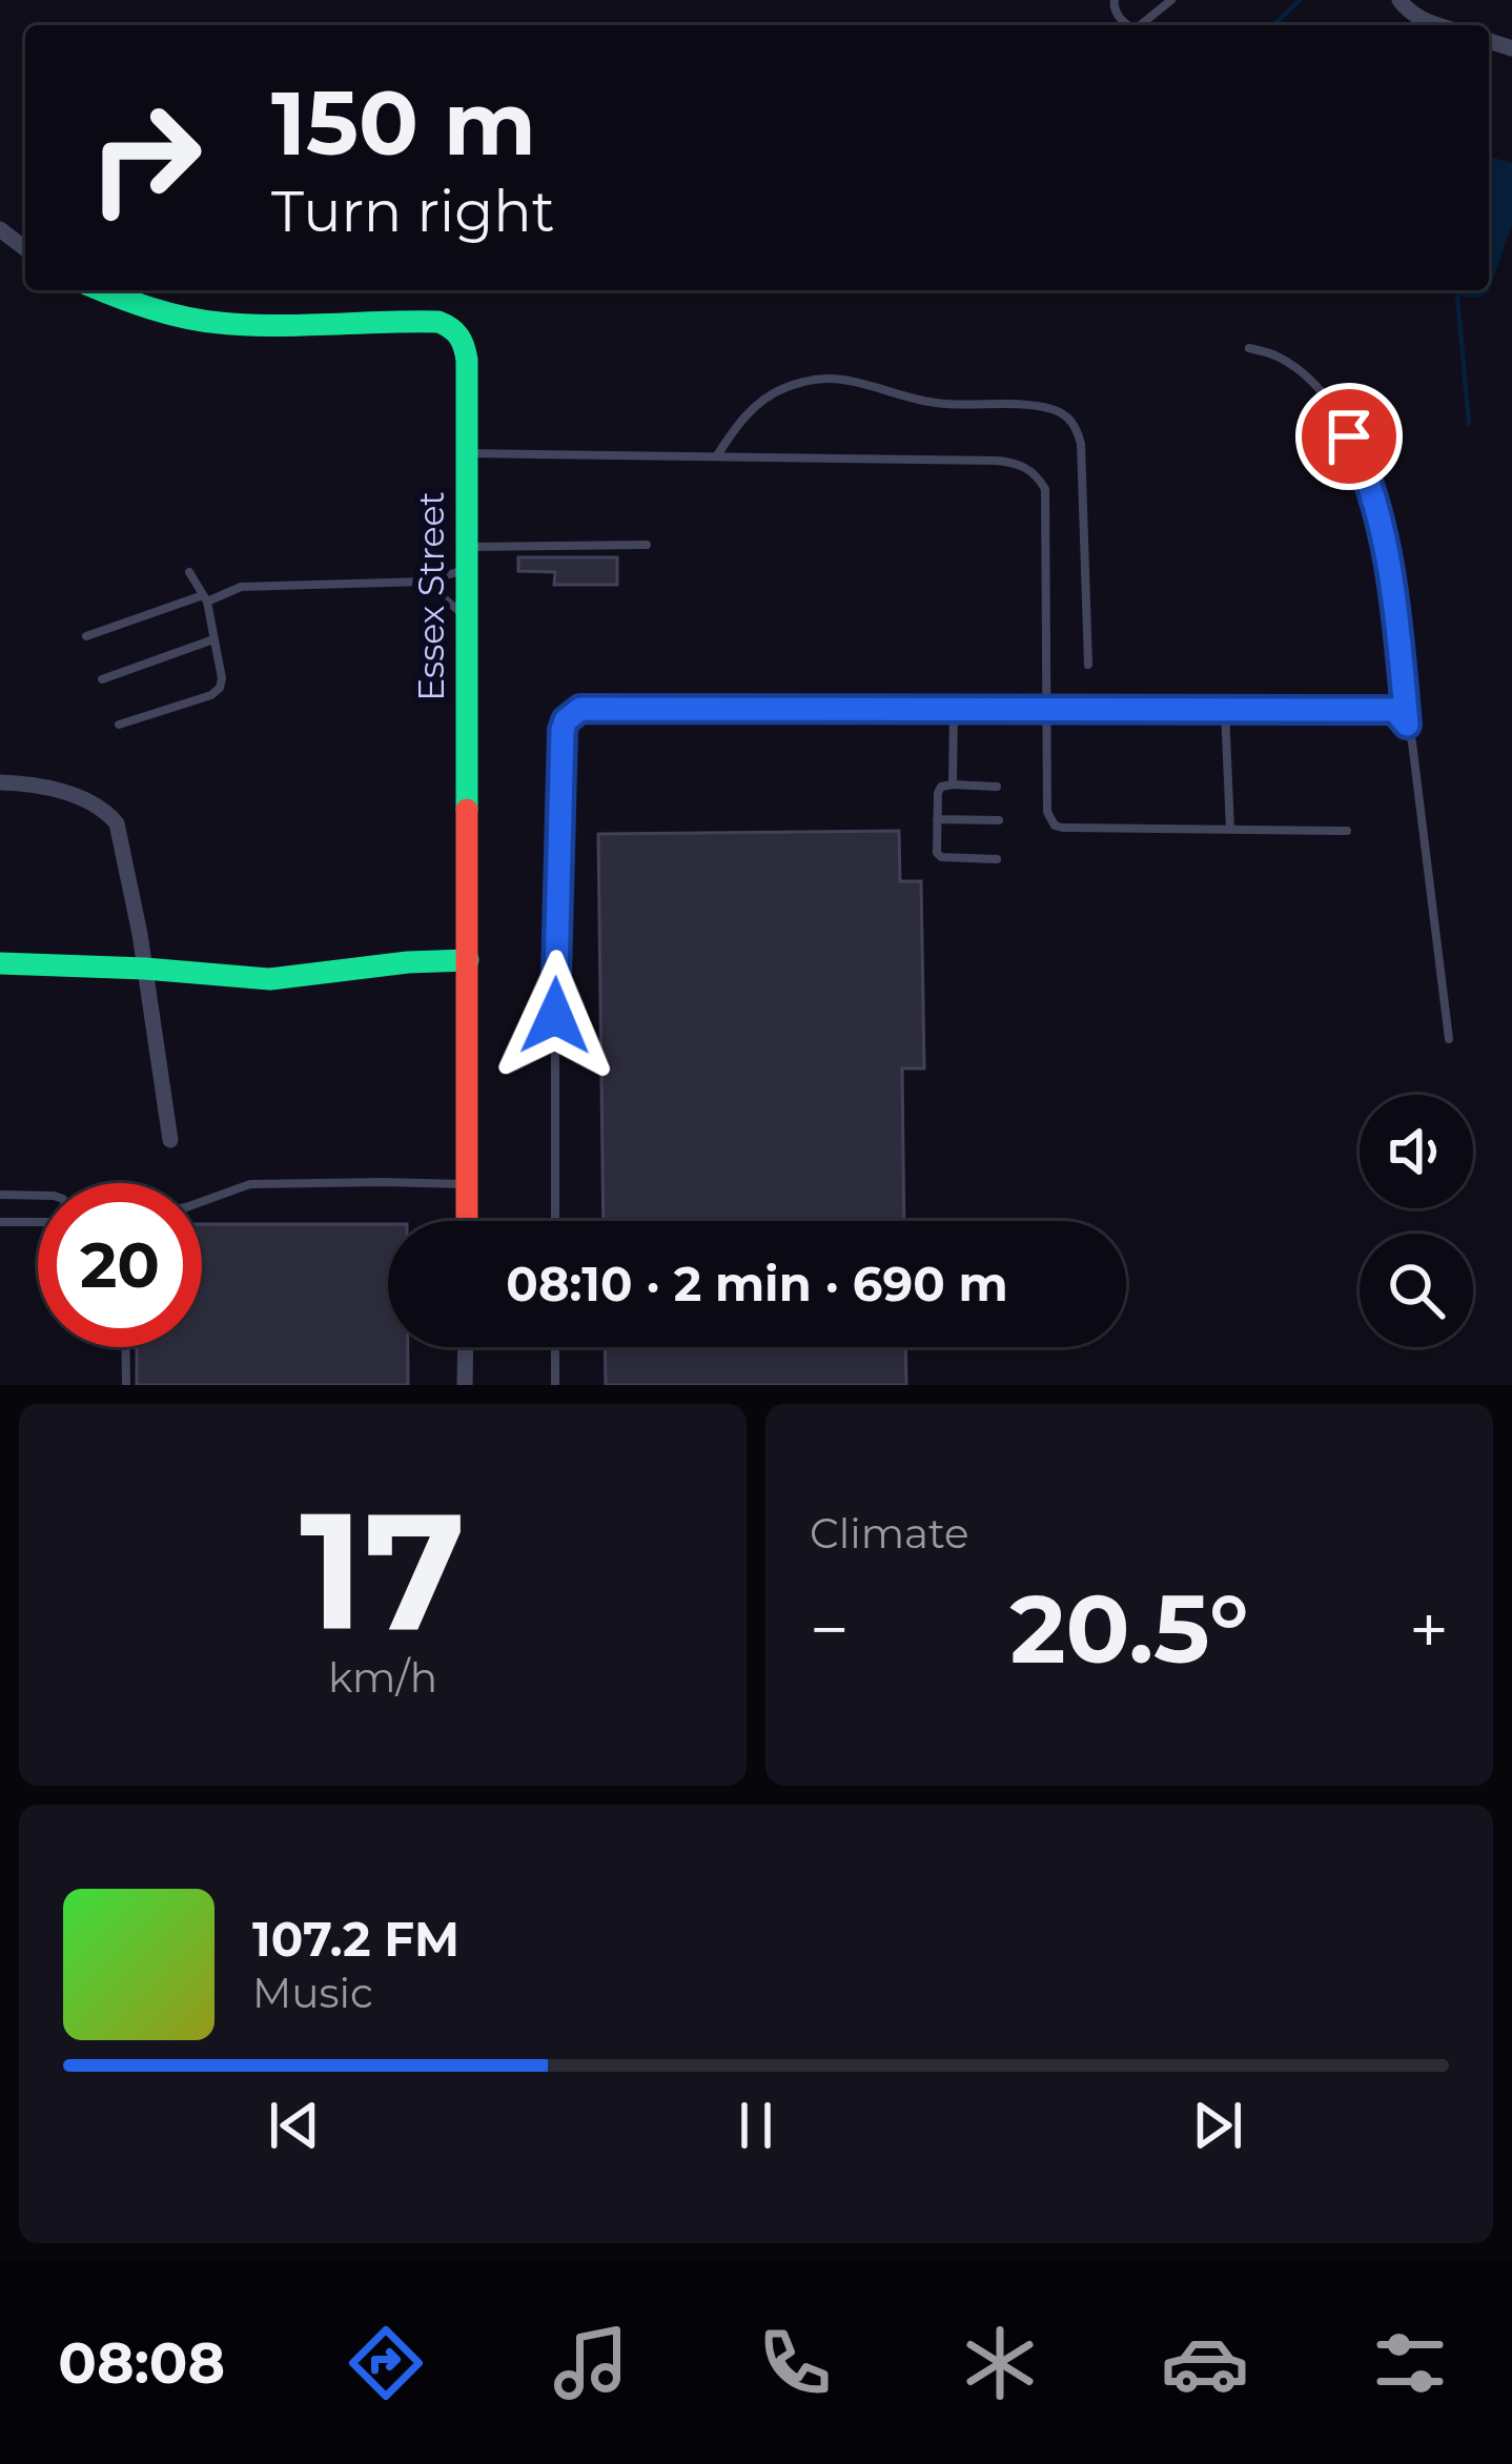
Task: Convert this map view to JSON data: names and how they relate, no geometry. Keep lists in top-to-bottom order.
{
  "streets": {
    "street": ["Essex Street"]
  },
  "page": {
    "turn": ["150 m", "Turn right"],
    "limit": "20",
    "trip": "08:10 · 2 min · 690 m",
    "tile": [
      ["17", "km/h"],
      "Climate"
    ],
    "heat": ["−", "20.5°", "+"],
    "song": ["107.2 FM", "Music"],
    "tabs": "08:08"
  }
}
